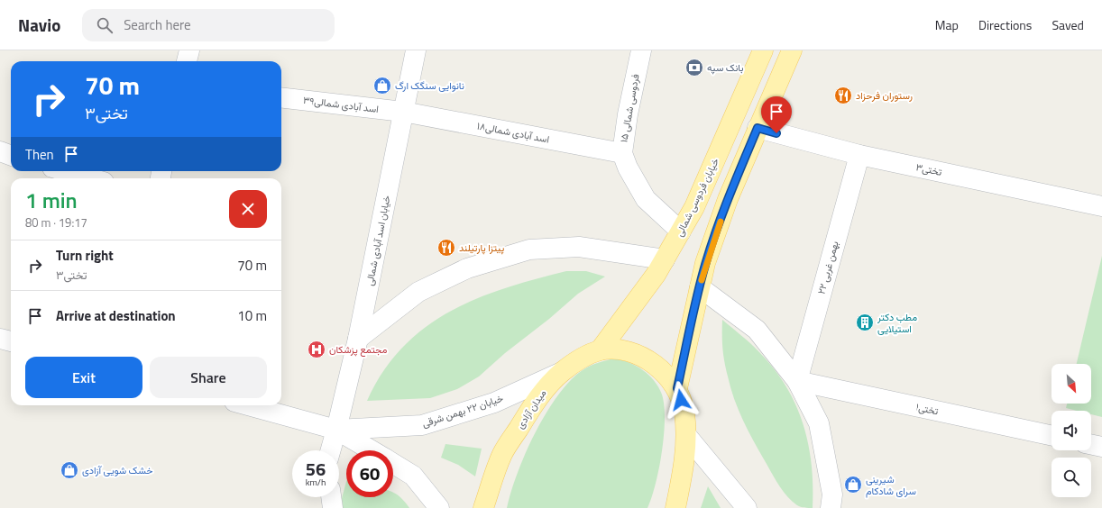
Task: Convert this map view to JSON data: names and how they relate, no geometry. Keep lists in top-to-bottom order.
{
  "streets": {
    "main road": ["خیابان فردوسی شمالی", "میدان آزادی"],
    "street": [
      "اسد آبادی شمالی۳۹",
      "فردوسی شمالی ۱۵",
      "اسد آبادی شمالی۱۸",
      "تختی۳",
      "خیابان اسد آبادی شمالی",
      "۲۲ بهمن غربی",
      "تختی۱",
      "خیابان ۲۲ بهمن شرقی"
    ]
  },
  "crossings": [
    ["اسد آبادی شمالی۳۹", "اسد آبادی شمالی۱۸"],
    ["اسد آبادی شمالی۳۹", "خیابان اسد آبادی شمالی"],
    ["فردوسی شمالی ۱۵", "اسد آبادی شمالی۱۸"],
    ["فردوسی شمالی ۱۵", "خیابان فردوسی شمالی"],
    ["اسد آبادی شمالی۱۸", "خیابان اسد آبادی شمالی"],
    ["تختی۳", "۲۲ بهمن غربی"],
    ["خیابان فردوسی شمالی", "میدان آزادی"],
    ["خیابان اسد آبادی شمالی", "خیابان ۲۲ بهمن شرقی"],
    ["۲۲ بهمن غربی", "تختی۱"],
    ["میدان آزادی", "خیابان ۲۲ بهمن شرقی"]
  ],
  "places": {
    "bank": ["بانک سپه"],
    "shop": ["نانوایی سنگک ارگ", "خشک شویی آزادی", "شیرینی سرای شادکام"],
    "restaurant": ["رستوران فرحزاد", "پیتزا پارتیلند"],
    "building": ["مطب دکتر استیلایی"],
    "hospital": ["مجتمع پزشکان"]
  },
  "north": "bottom right",
  "page": {
    "header": "Navio",
    "search": "Search here",
    "nav": ["Map", "Directions", "Saved"],
    "turn": ["70 m", "تختی۳"],
    "then": "Then",
    "heading": ["1 min", "80 m · 19:17"],
    "list": [
      {
        "name": "Turn right",
        "note": "تختی۳",
        "value": "70 m"
      },
      {
        "name": "Arrive at destination",
        "value": "10 m"
      }
    ],
    "buttons": ["Exit", "Share"],
    "speed": "56 km/h",
    "limit": "60"
  }
}
